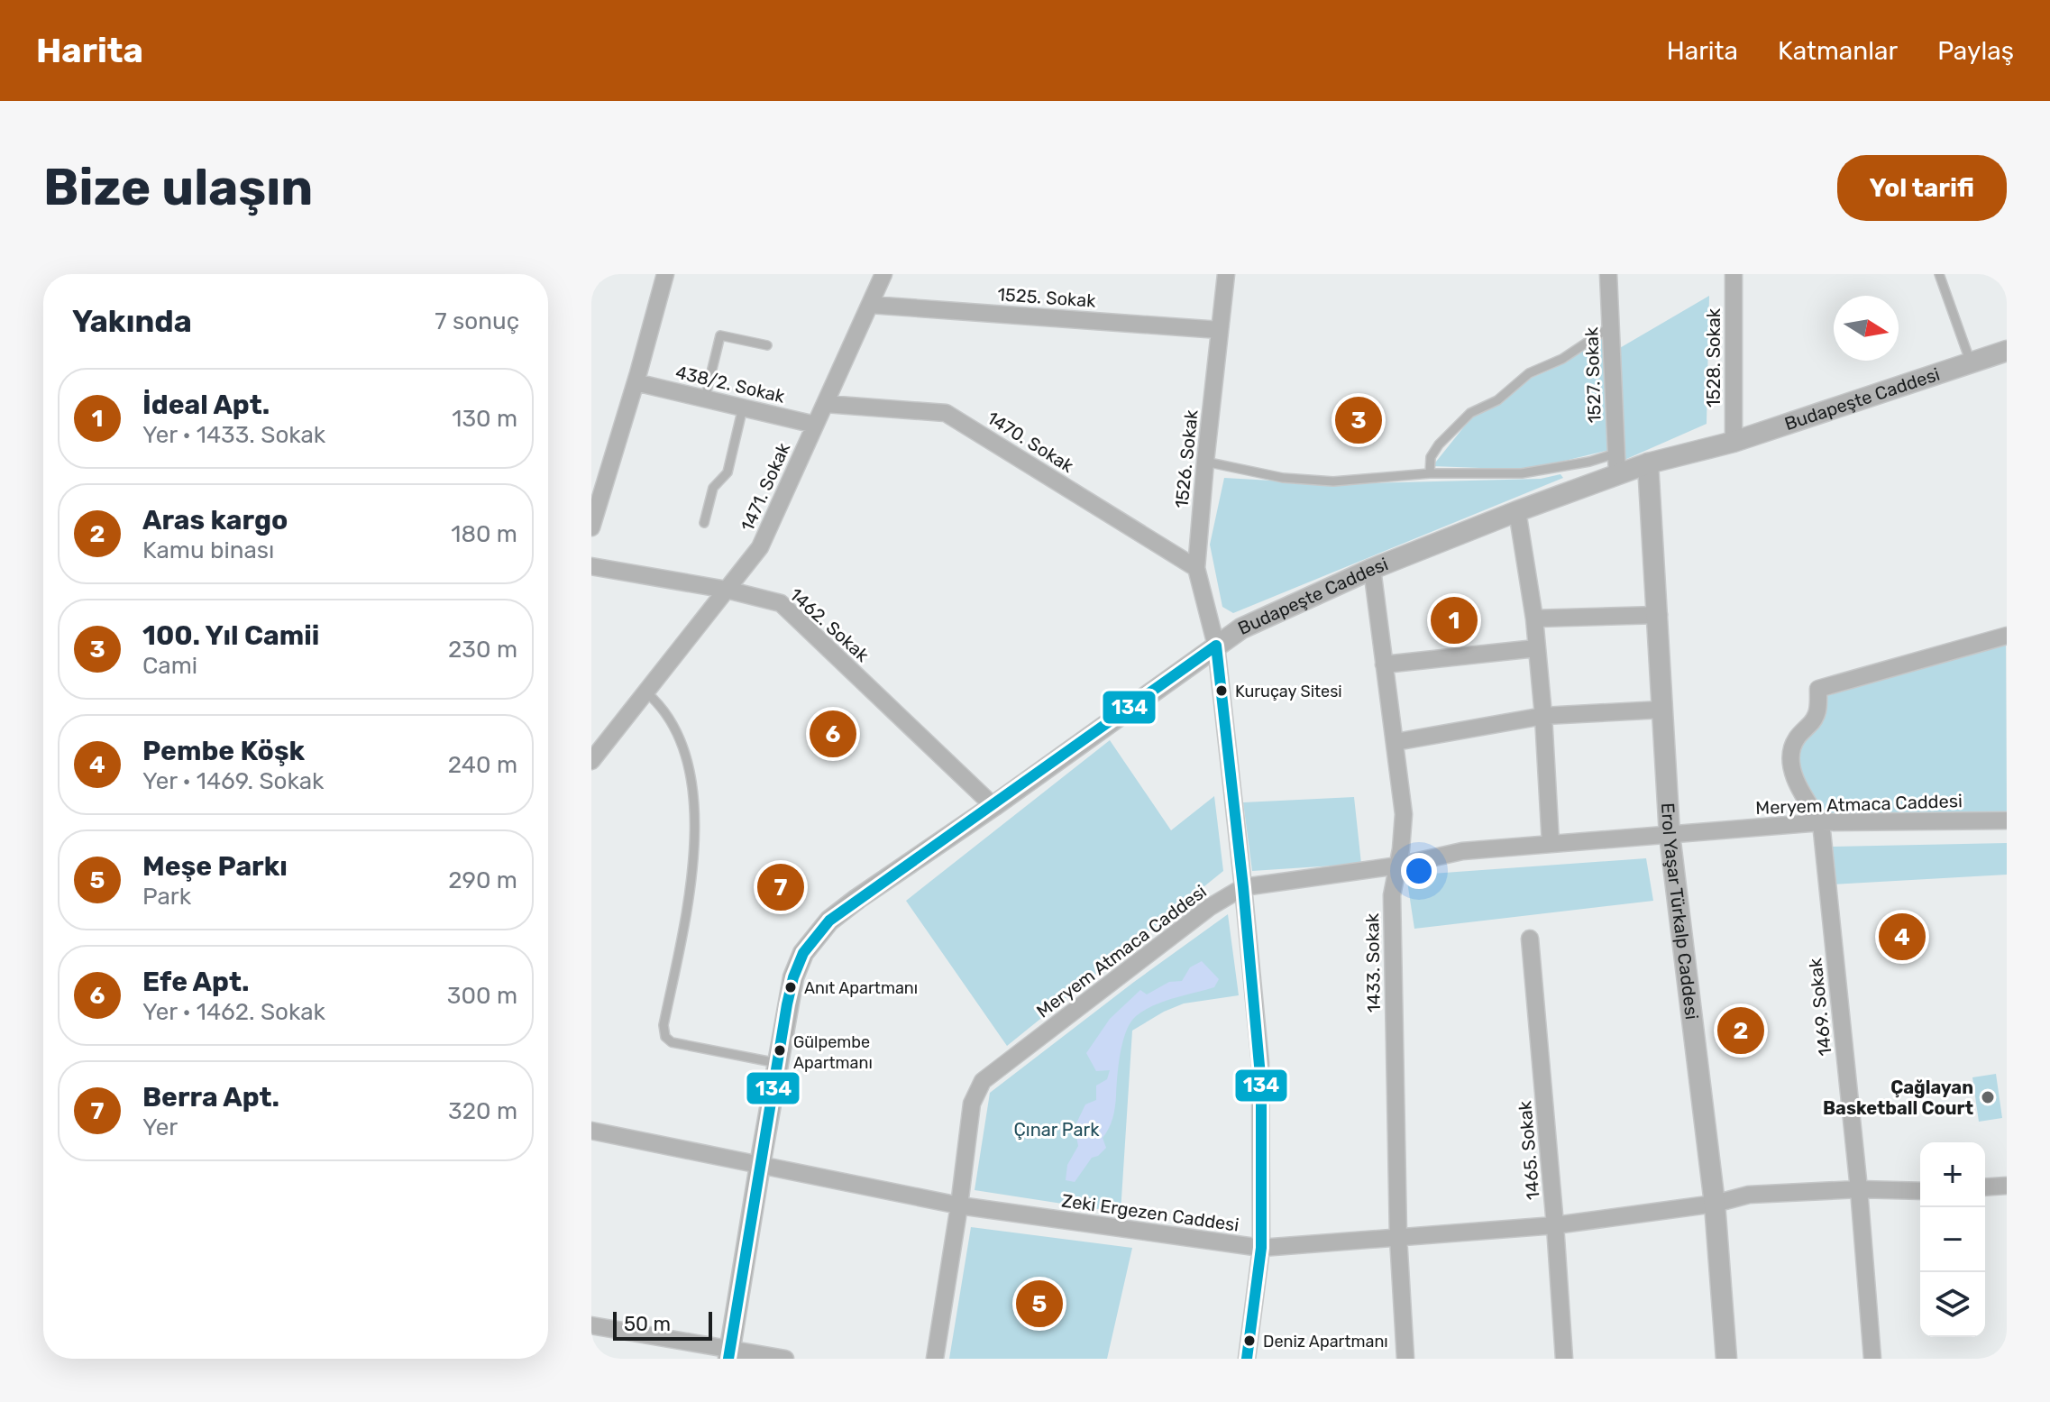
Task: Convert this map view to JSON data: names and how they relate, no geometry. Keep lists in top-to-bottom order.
{
  "streets": {
    "street": [
      "1525. Sokak",
      "1528. Sokak",
      "1527. Sokak",
      "438/2. Sokak",
      "Budapeşte Caddesi",
      "1470. Sokak",
      "1526. Sokak",
      "1471. Sokak",
      "1462. Sokak",
      "Meryem Atmaca Caddesi",
      "Erol Yaşar Türkalp Caddesi",
      "1433. Sokak",
      "1469. Sokak",
      "1465. Sokak",
      "Zeki Ergezen Caddesi"
    ]
  },
  "crossings": [
    ["1525. Sokak", "1526. Sokak"],
    ["1525. Sokak", "1471. Sokak"],
    ["1528. Sokak", "Budapeşte Caddesi"],
    ["1527. Sokak", "Budapeşte Caddesi"],
    ["438/2. Sokak", "1471. Sokak"],
    ["Budapeşte Caddesi", "1526. Sokak"],
    ["Budapeşte Caddesi", "1462. Sokak"],
    ["Budapeşte Caddesi", "Erol Yaşar Türkalp Caddesi"],
    ["Budapeşte Caddesi", "1433. Sokak"],
    ["Budapeşte Caddesi", "Zeki Ergezen Caddesi"],
    ["1470. Sokak", "1526. Sokak"],
    ["1470. Sokak", "1471. Sokak"],
    ["1526. Sokak", "Meryem Atmaca Caddesi"],
    ["1526. Sokak", "Zeki Ergezen Caddesi"],
    ["1471. Sokak", "1462. Sokak"],
    ["Meryem Atmaca Caddesi", "Erol Yaşar Türkalp Caddesi"],
    ["Meryem Atmaca Caddesi", "1433. Sokak"],
    ["Meryem Atmaca Caddesi", "1469. Sokak"],
    ["Meryem Atmaca Caddesi", "Zeki Ergezen Caddesi"],
    ["Erol Yaşar Türkalp Caddesi", "Zeki Ergezen Caddesi"],
    ["1433. Sokak", "Zeki Ergezen Caddesi"],
    ["1469. Sokak", "Zeki Ergezen Caddesi"],
    ["1465. Sokak", "Zeki Ergezen Caddesi"]
  ],
  "parks": ["Çınar Park"],
  "places": [
    "Kuruçay Sitesi",
    "Anıt Apartmanı",
    "Gülpembe Apartmanı",
    "Çağlayan Basketball Court",
    "Deniz Apartmanı"
  ],
  "lines": ["transit line 134"],
  "scale_bar": "50 m",
  "north": "right",
  "page": {
    "header": "Harita",
    "nav": ["Harita", "Katmanlar", "Paylaş"],
    "buttons": "Yol tarifi",
    "title": "Bize ulaşın",
    "heading": ["Yakında", "7 sonuç"],
    "list": [
      {
        "mark": "1",
        "name": "İdeal Apt.",
        "note": "Yer · 1433. Sokak",
        "value": "130 m"
      },
      {
        "mark": "2",
        "name": "Aras kargo",
        "note": "Kamu binası",
        "value": "180 m"
      },
      {
        "mark": "3",
        "name": "100. Yıl Camii",
        "note": "Cami",
        "value": "230 m"
      },
      {
        "mark": "4",
        "name": "Pembe Köşk",
        "note": "Yer · 1469. Sokak",
        "value": "240 m"
      },
      {
        "mark": "5",
        "name": "Meşe Parkı",
        "note": "Park",
        "value": "290 m"
      },
      {
        "mark": "6",
        "name": "Efe Apt.",
        "note": "Yer · 1462. Sokak",
        "value": "300 m"
      },
      {
        "mark": "7",
        "name": "Berra Apt.",
        "note": "Yer",
        "value": "320 m"
      }
    ],
    "pins": [
      "3",
      "1",
      "6",
      "7",
      "4",
      "2",
      "5"
    ],
    "map_buttons": ["+", "−"],
    "scale": "50 m"
  }
}
